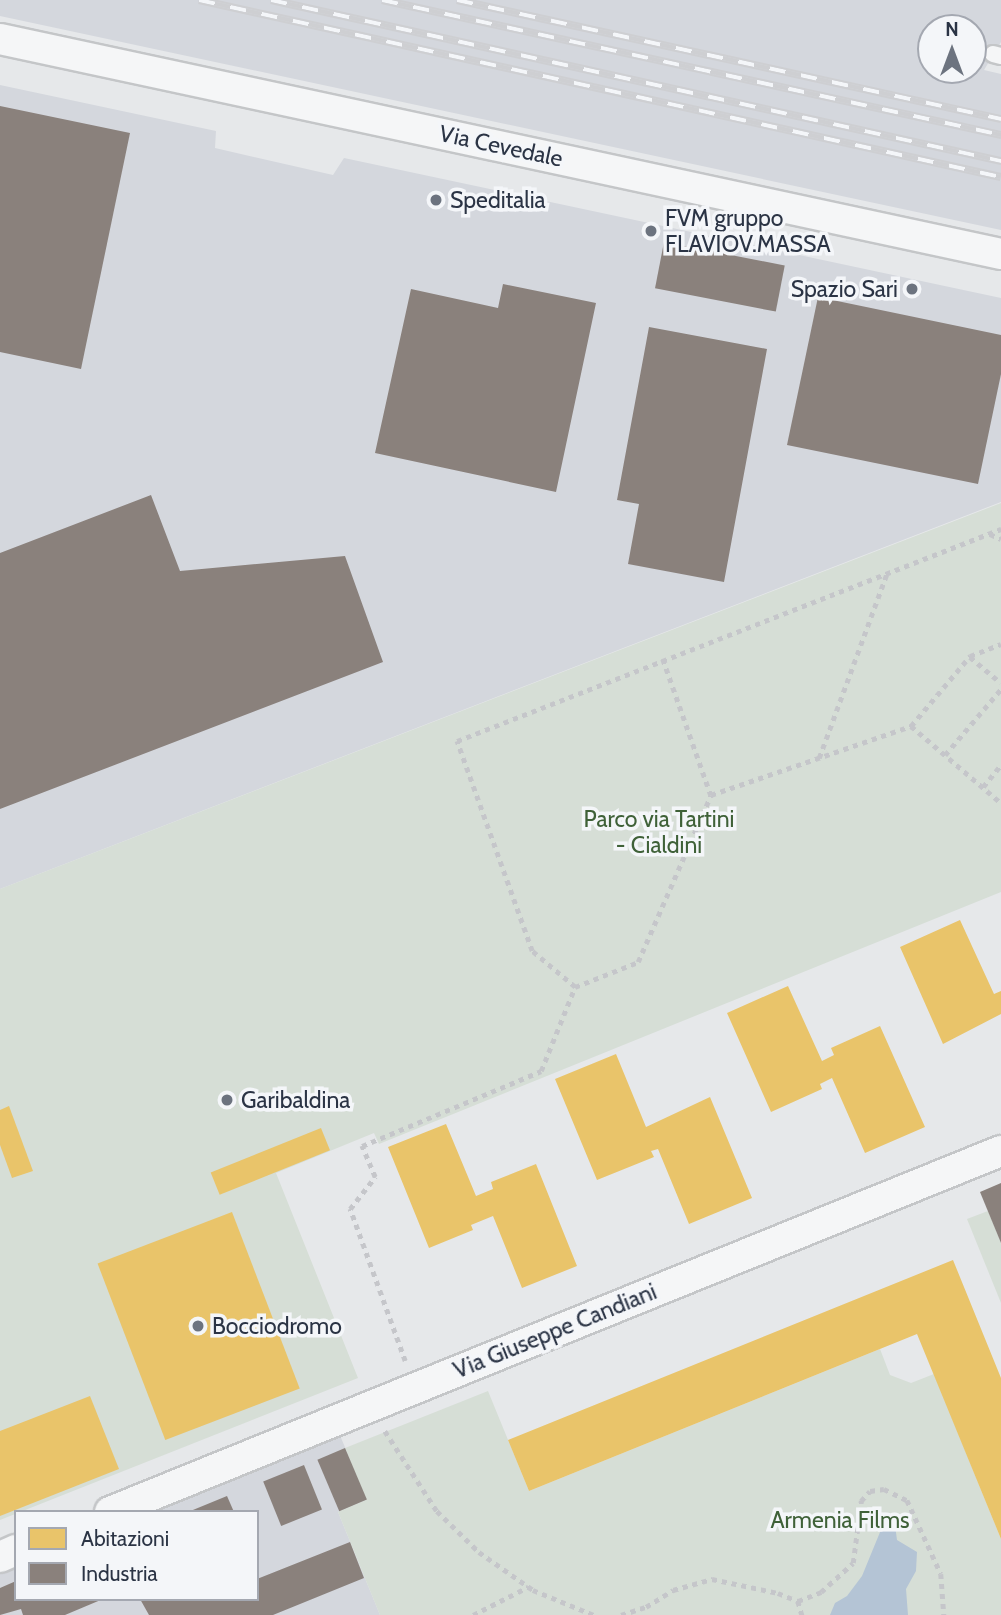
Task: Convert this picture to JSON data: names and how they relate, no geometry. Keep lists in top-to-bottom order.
{
  "streets": {
    "street": ["Via Cevedale", "Via Giuseppe Candiani"]
  },
  "parks": ["Parco via Tartini - Cialdini", "Armenia Films"],
  "places": [
    "Speditalia",
    "FVM gruppo FLAVIOV.MASSA",
    "Spazio Sari",
    "Garibaldina",
    "Bocciodromo"
  ],
  "legend": ["Abitazioni", "Industria"],
  "north": "top"
}
